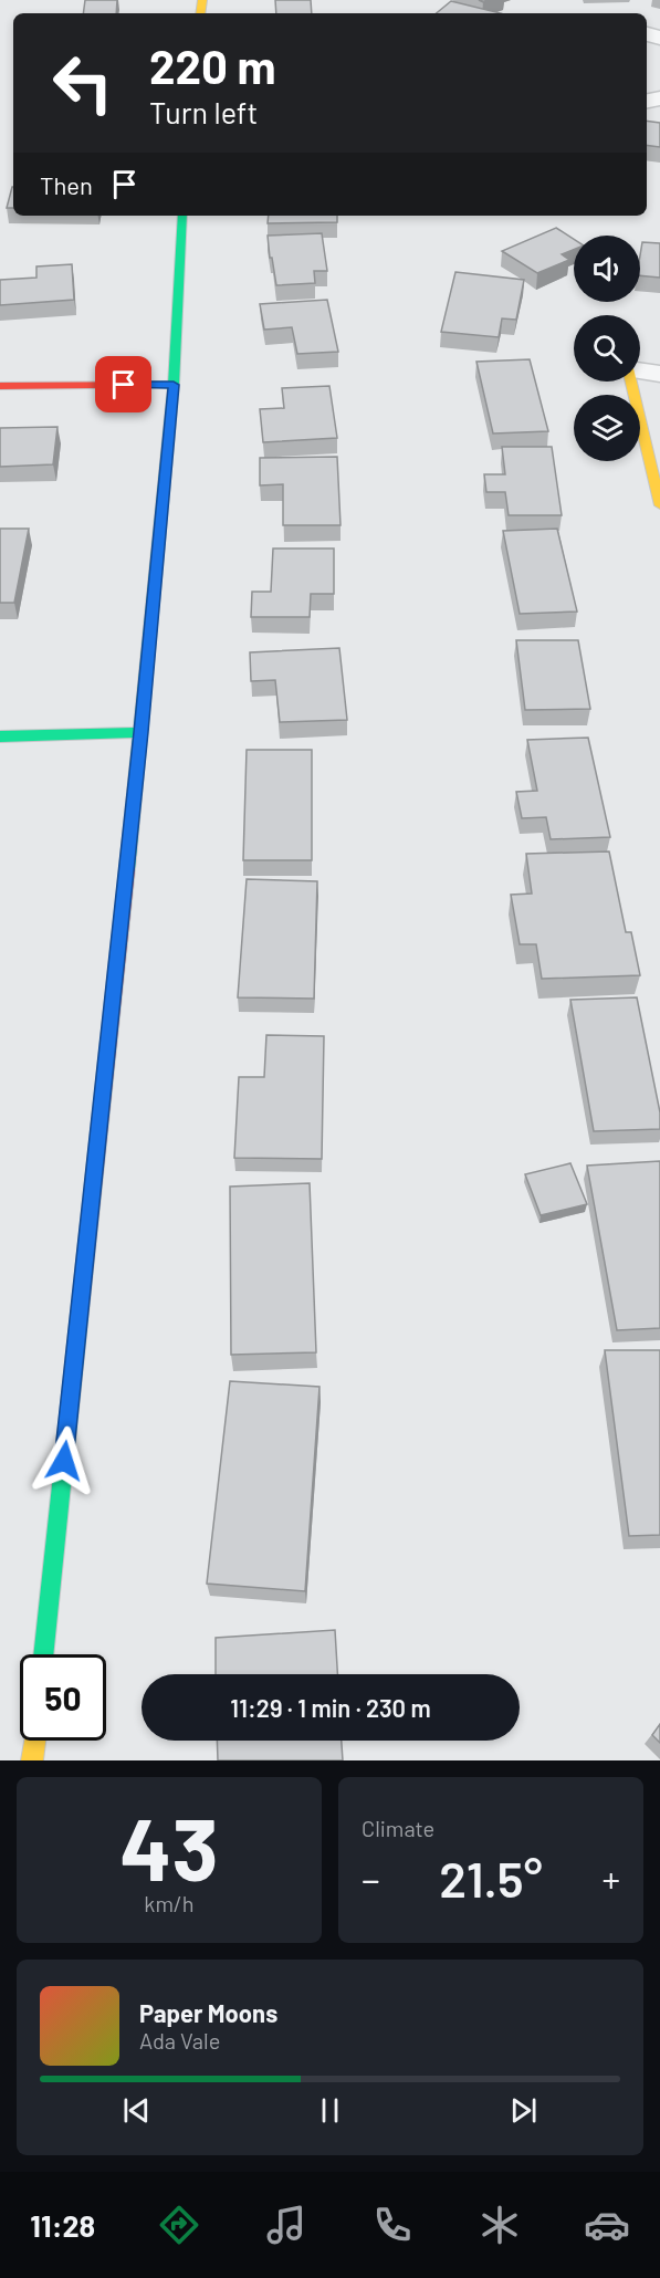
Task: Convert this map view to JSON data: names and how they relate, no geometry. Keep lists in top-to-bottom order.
{
  "page": {
    "turn": ["220 m", "Turn left"],
    "then": "Then",
    "limit": "50",
    "trip": "11:29 · 1 min · 230 m",
    "tile": [
      ["43", "km/h"],
      "Climate"
    ],
    "heat": ["−", "21.5°", "+"],
    "song": ["Paper Moons", "Ada Vale"],
    "tabs": "11:28"
  }
}
